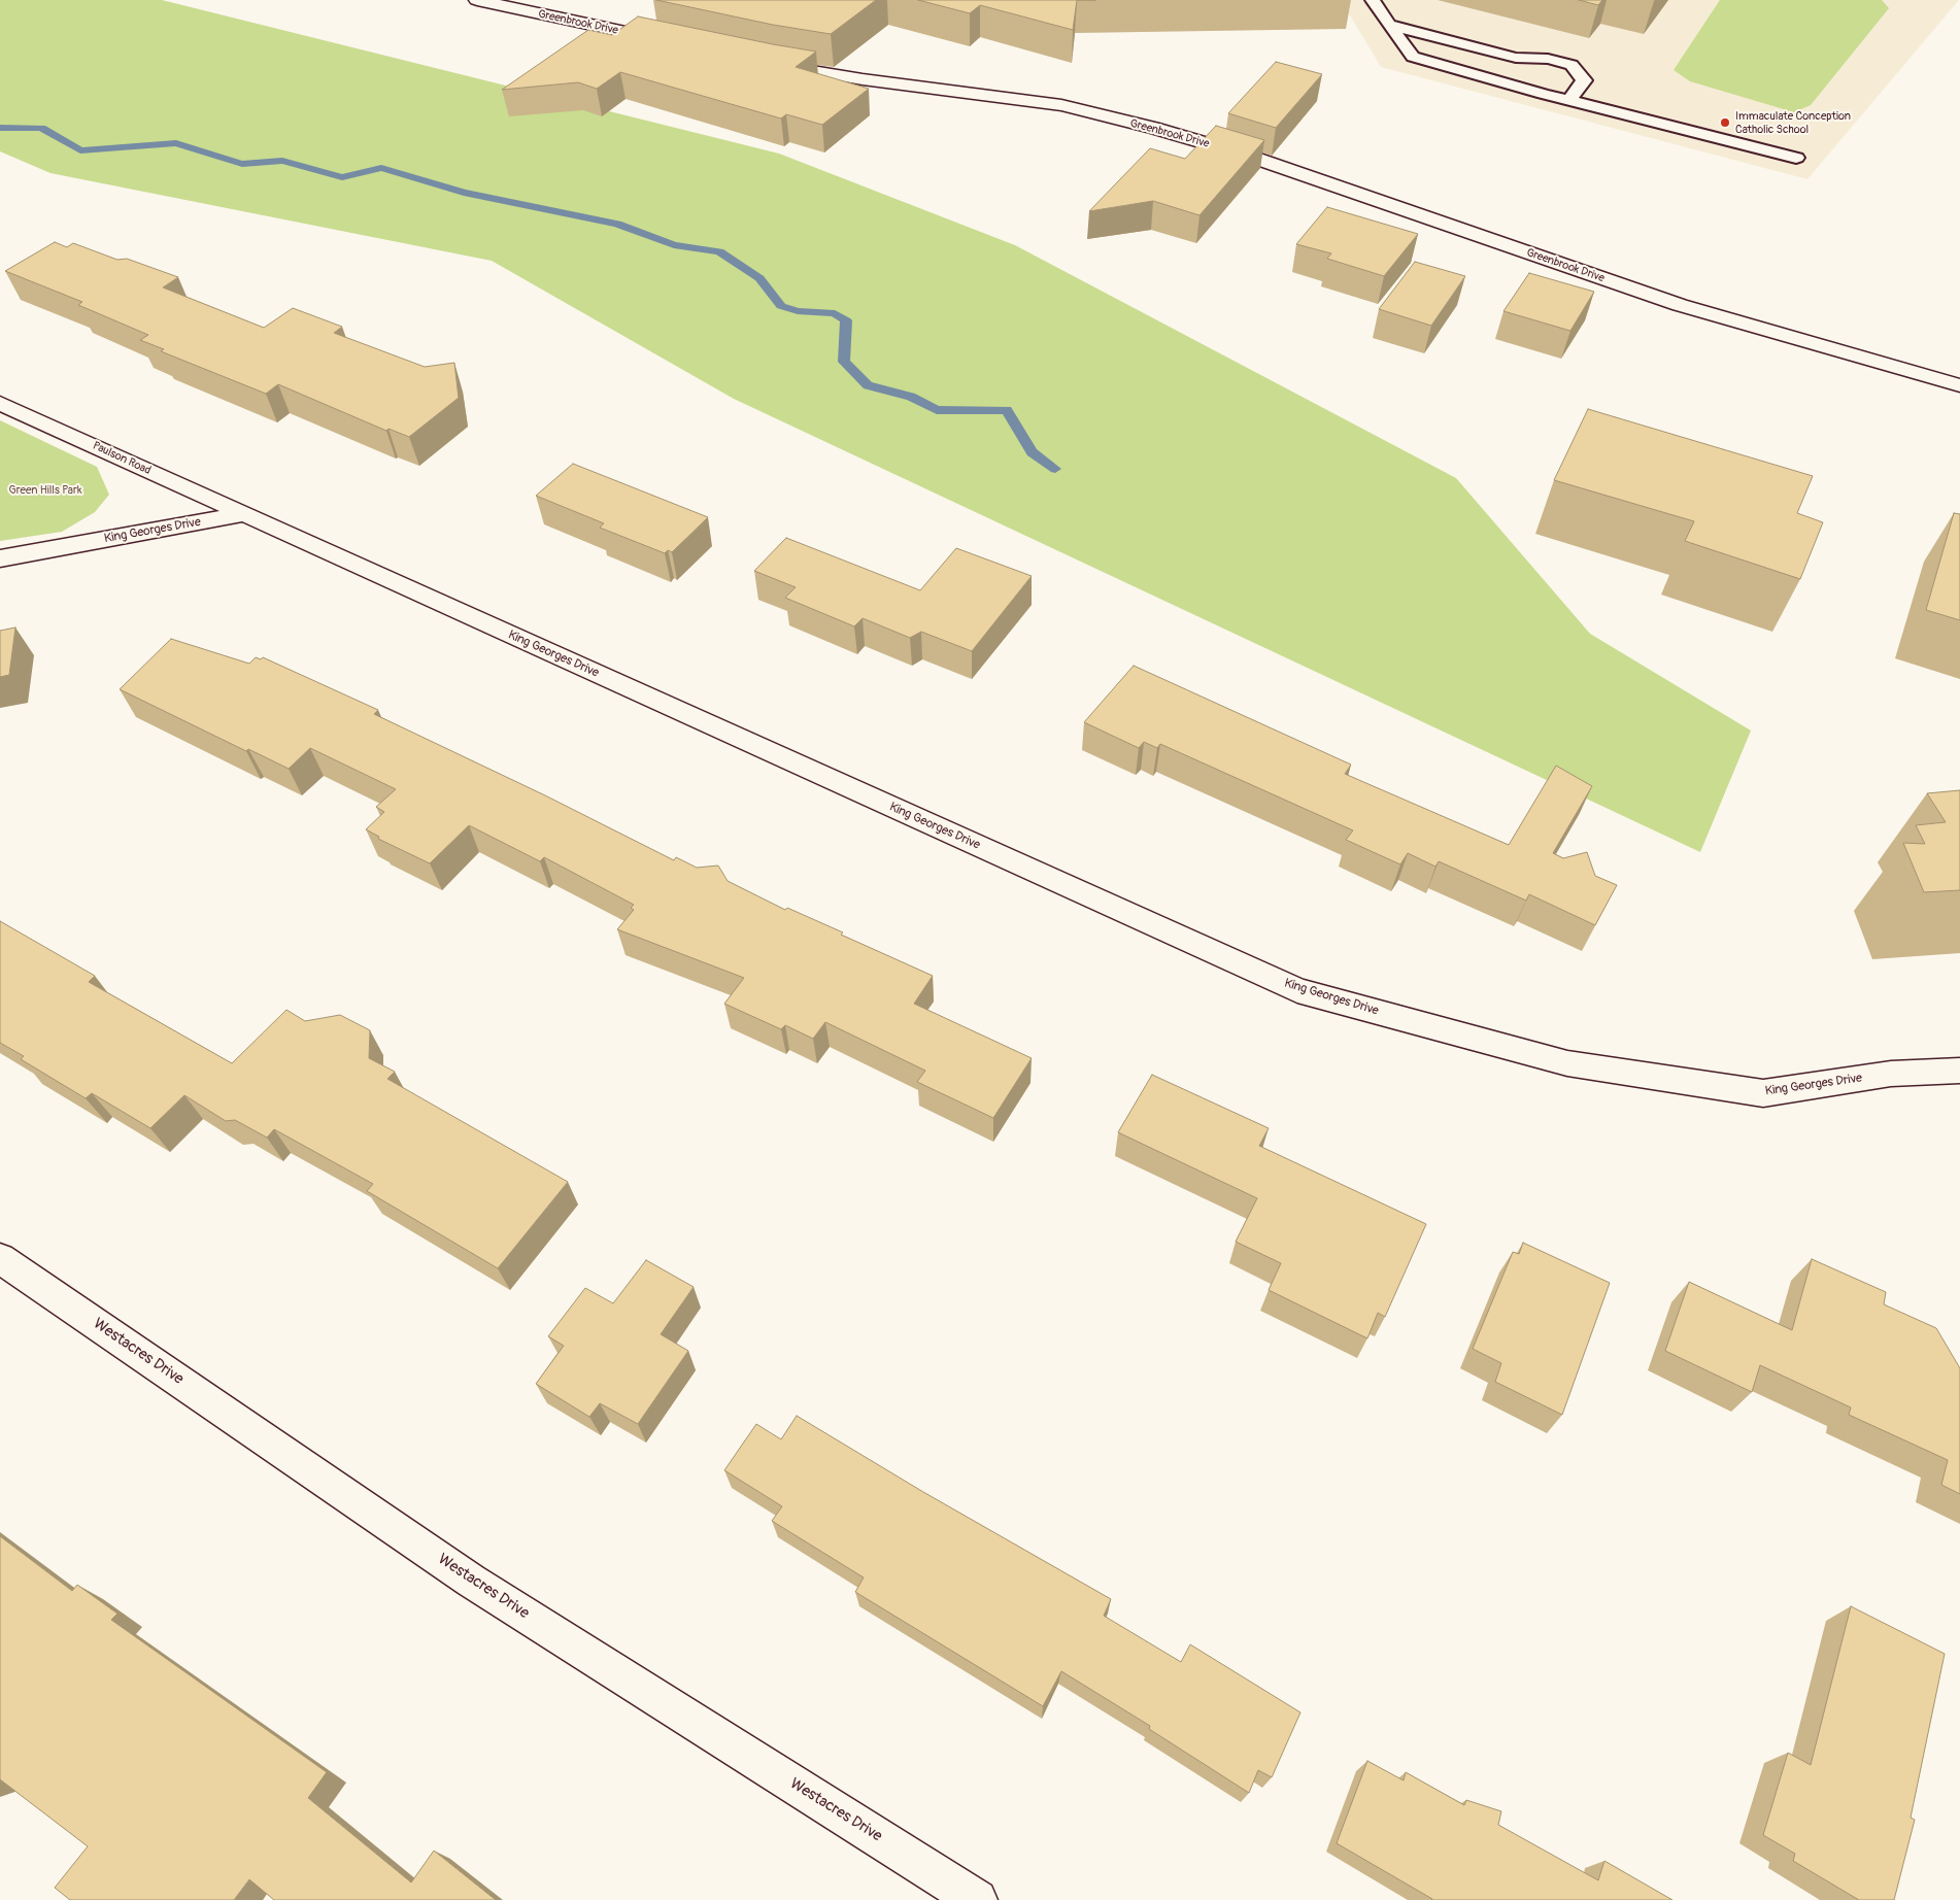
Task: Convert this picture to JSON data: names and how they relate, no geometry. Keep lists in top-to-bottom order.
{
  "streets": {
    "street": [
      "Greenbrook Drive",
      "Paulson Road",
      "King Georges Drive",
      "Westacres Drive"
    ]
  },
  "crossings": [
    ["Paulson Road", "King Georges Drive"]
  ],
  "parks": ["Green Hills Park"],
  "places": ["Immaculate Conception Catholic School"]
}
